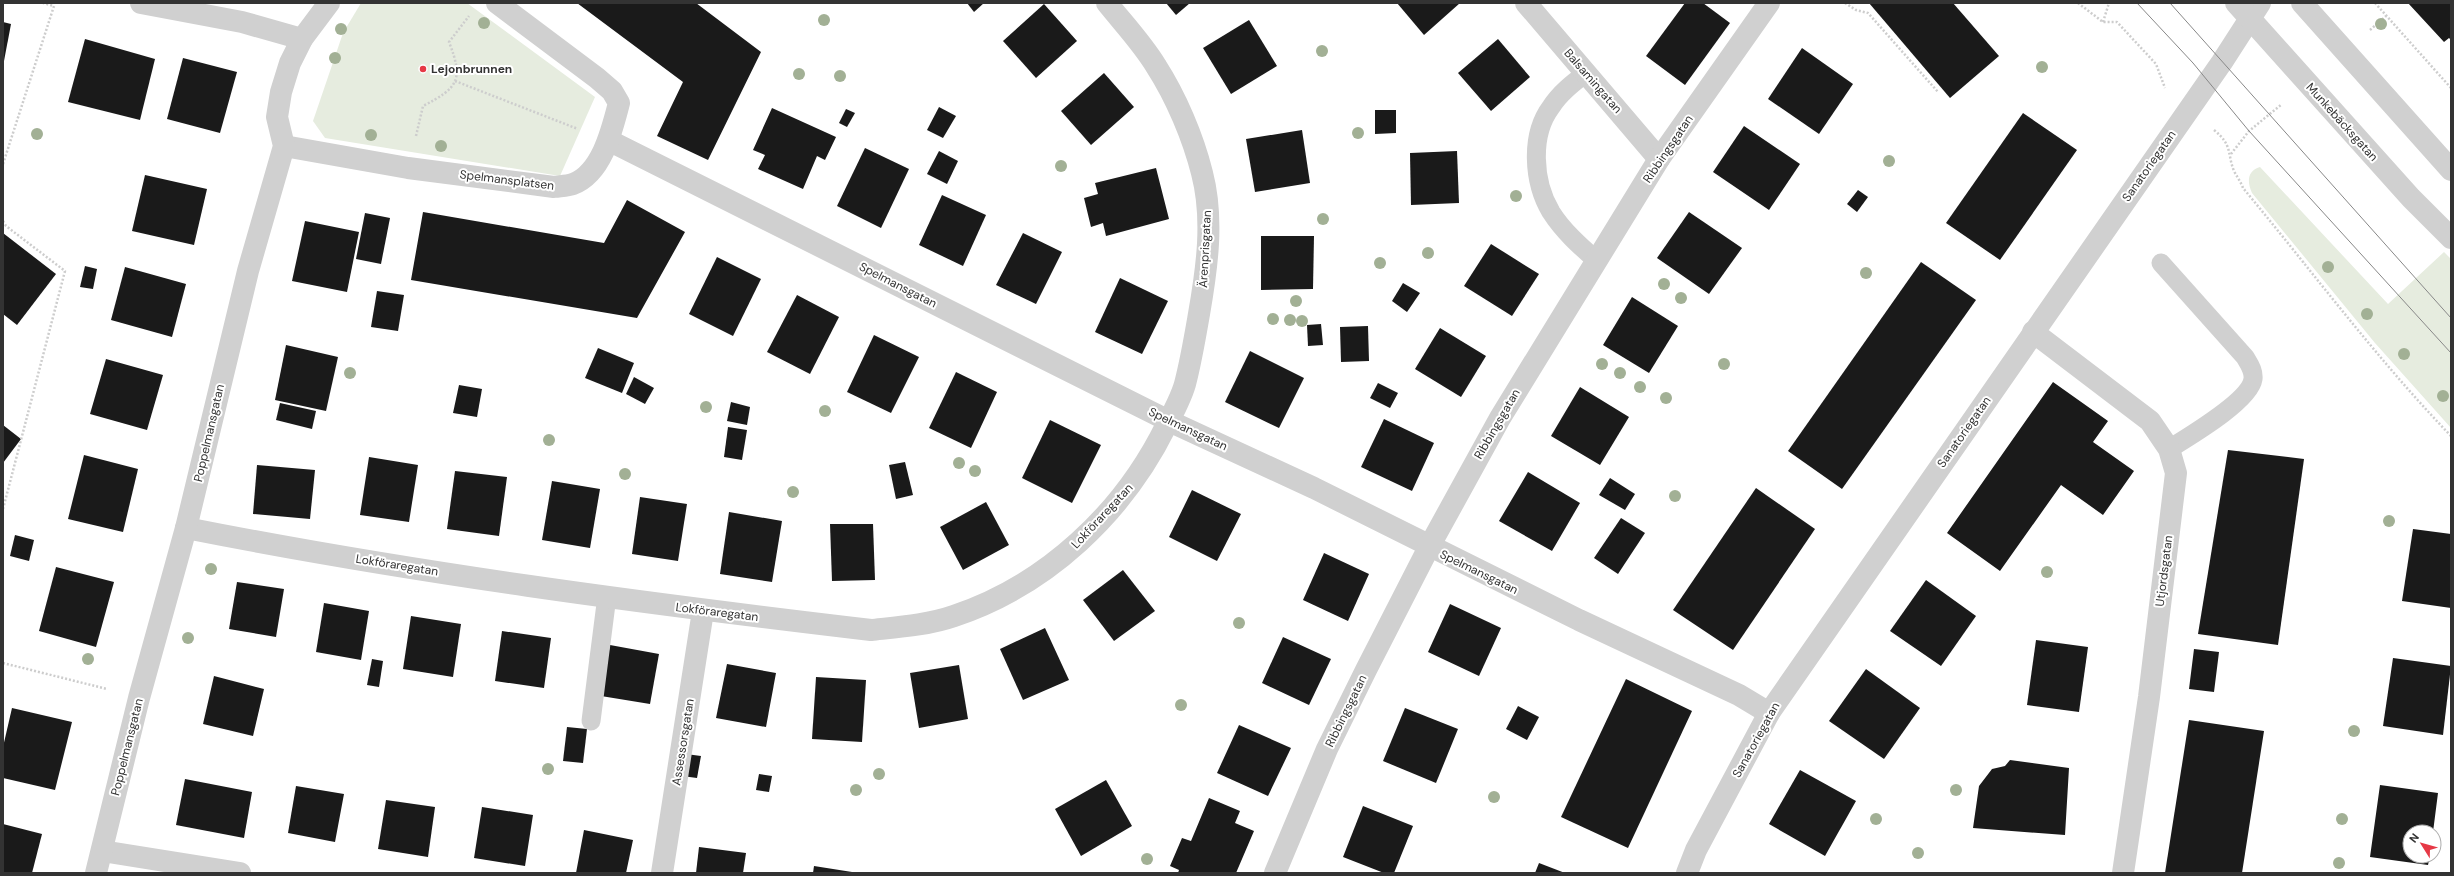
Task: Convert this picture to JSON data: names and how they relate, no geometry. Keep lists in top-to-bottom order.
{
  "streets": {
    "street": [
      "Balsamingatan",
      "Munkebäcksgatan",
      "Ribbingsgatan",
      "Sanatoriegatan",
      "Spelmansplatsen",
      "Ärenprisgatan",
      "Spelmansgatan",
      "Poppelmansgatan",
      "Lokföraregatan",
      "Utjordsgatan",
      "Assessorsgatan"
    ]
  },
  "crossings": [
    ["Balsamingatan", "Ribbingsgatan"],
    ["Munkebäcksgatan", "Sanatoriegatan"],
    ["Ribbingsgatan", "Spelmansgatan"],
    ["Sanatoriegatan", "Spelmansgatan"],
    ["Sanatoriegatan", "Utjordsgatan"],
    ["Spelmansplatsen", "Spelmansgatan"],
    ["Spelmansplatsen", "Poppelmansgatan"],
    ["Ärenprisgatan", "Spelmansgatan"],
    ["Ärenprisgatan", "Lokföraregatan"],
    ["Spelmansgatan", "Lokföraregatan"],
    ["Poppelmansgatan", "Lokföraregatan"],
    ["Lokföraregatan", "Assessorsgatan"]
  ],
  "places": ["Lejonbrunnen"],
  "north": "top left"
}
